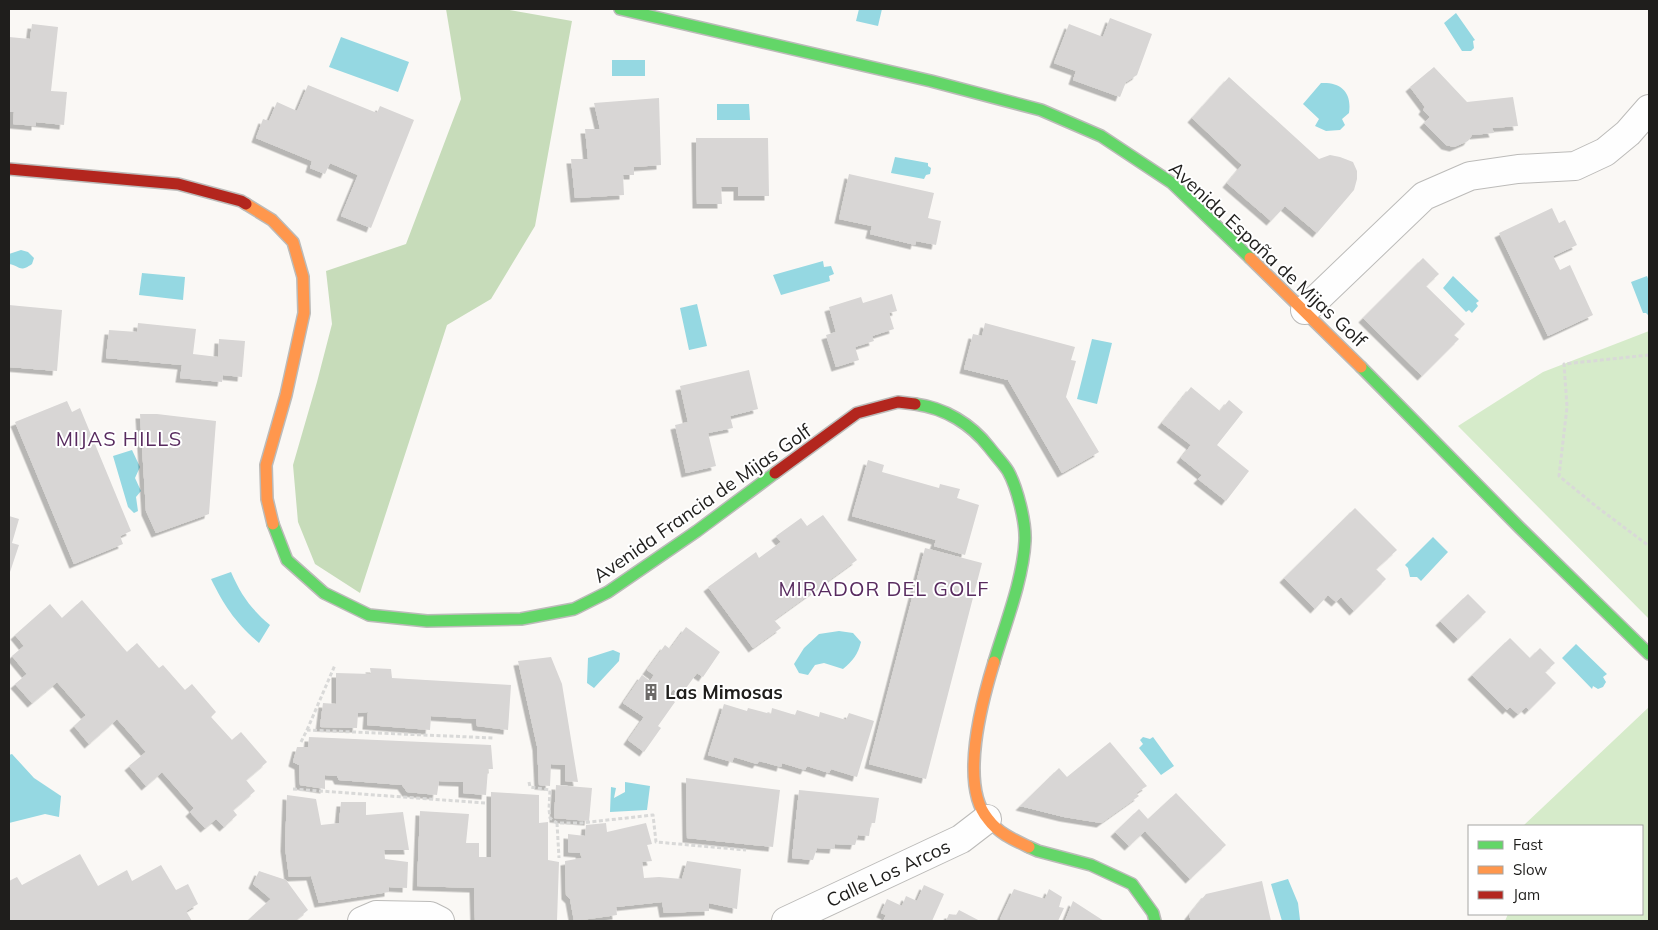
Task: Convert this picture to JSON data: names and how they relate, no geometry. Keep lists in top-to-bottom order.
{
  "streets": {
    "street": ["Avenida España de Mijas Golf", "Avenida Francia de Mijas Golf", "Calle Los Arcos"]
  },
  "crossings": [
    ["Avenida Francia de Mijas Golf", "Calle Los Arcos"]
  ],
  "districts": ["MIJAS HILLS", "MIRADOR DEL GOLF"],
  "places": {
    "building": ["Las Mimosas"]
  },
  "legend": ["Fast", "Slow", "Jam"]
}
